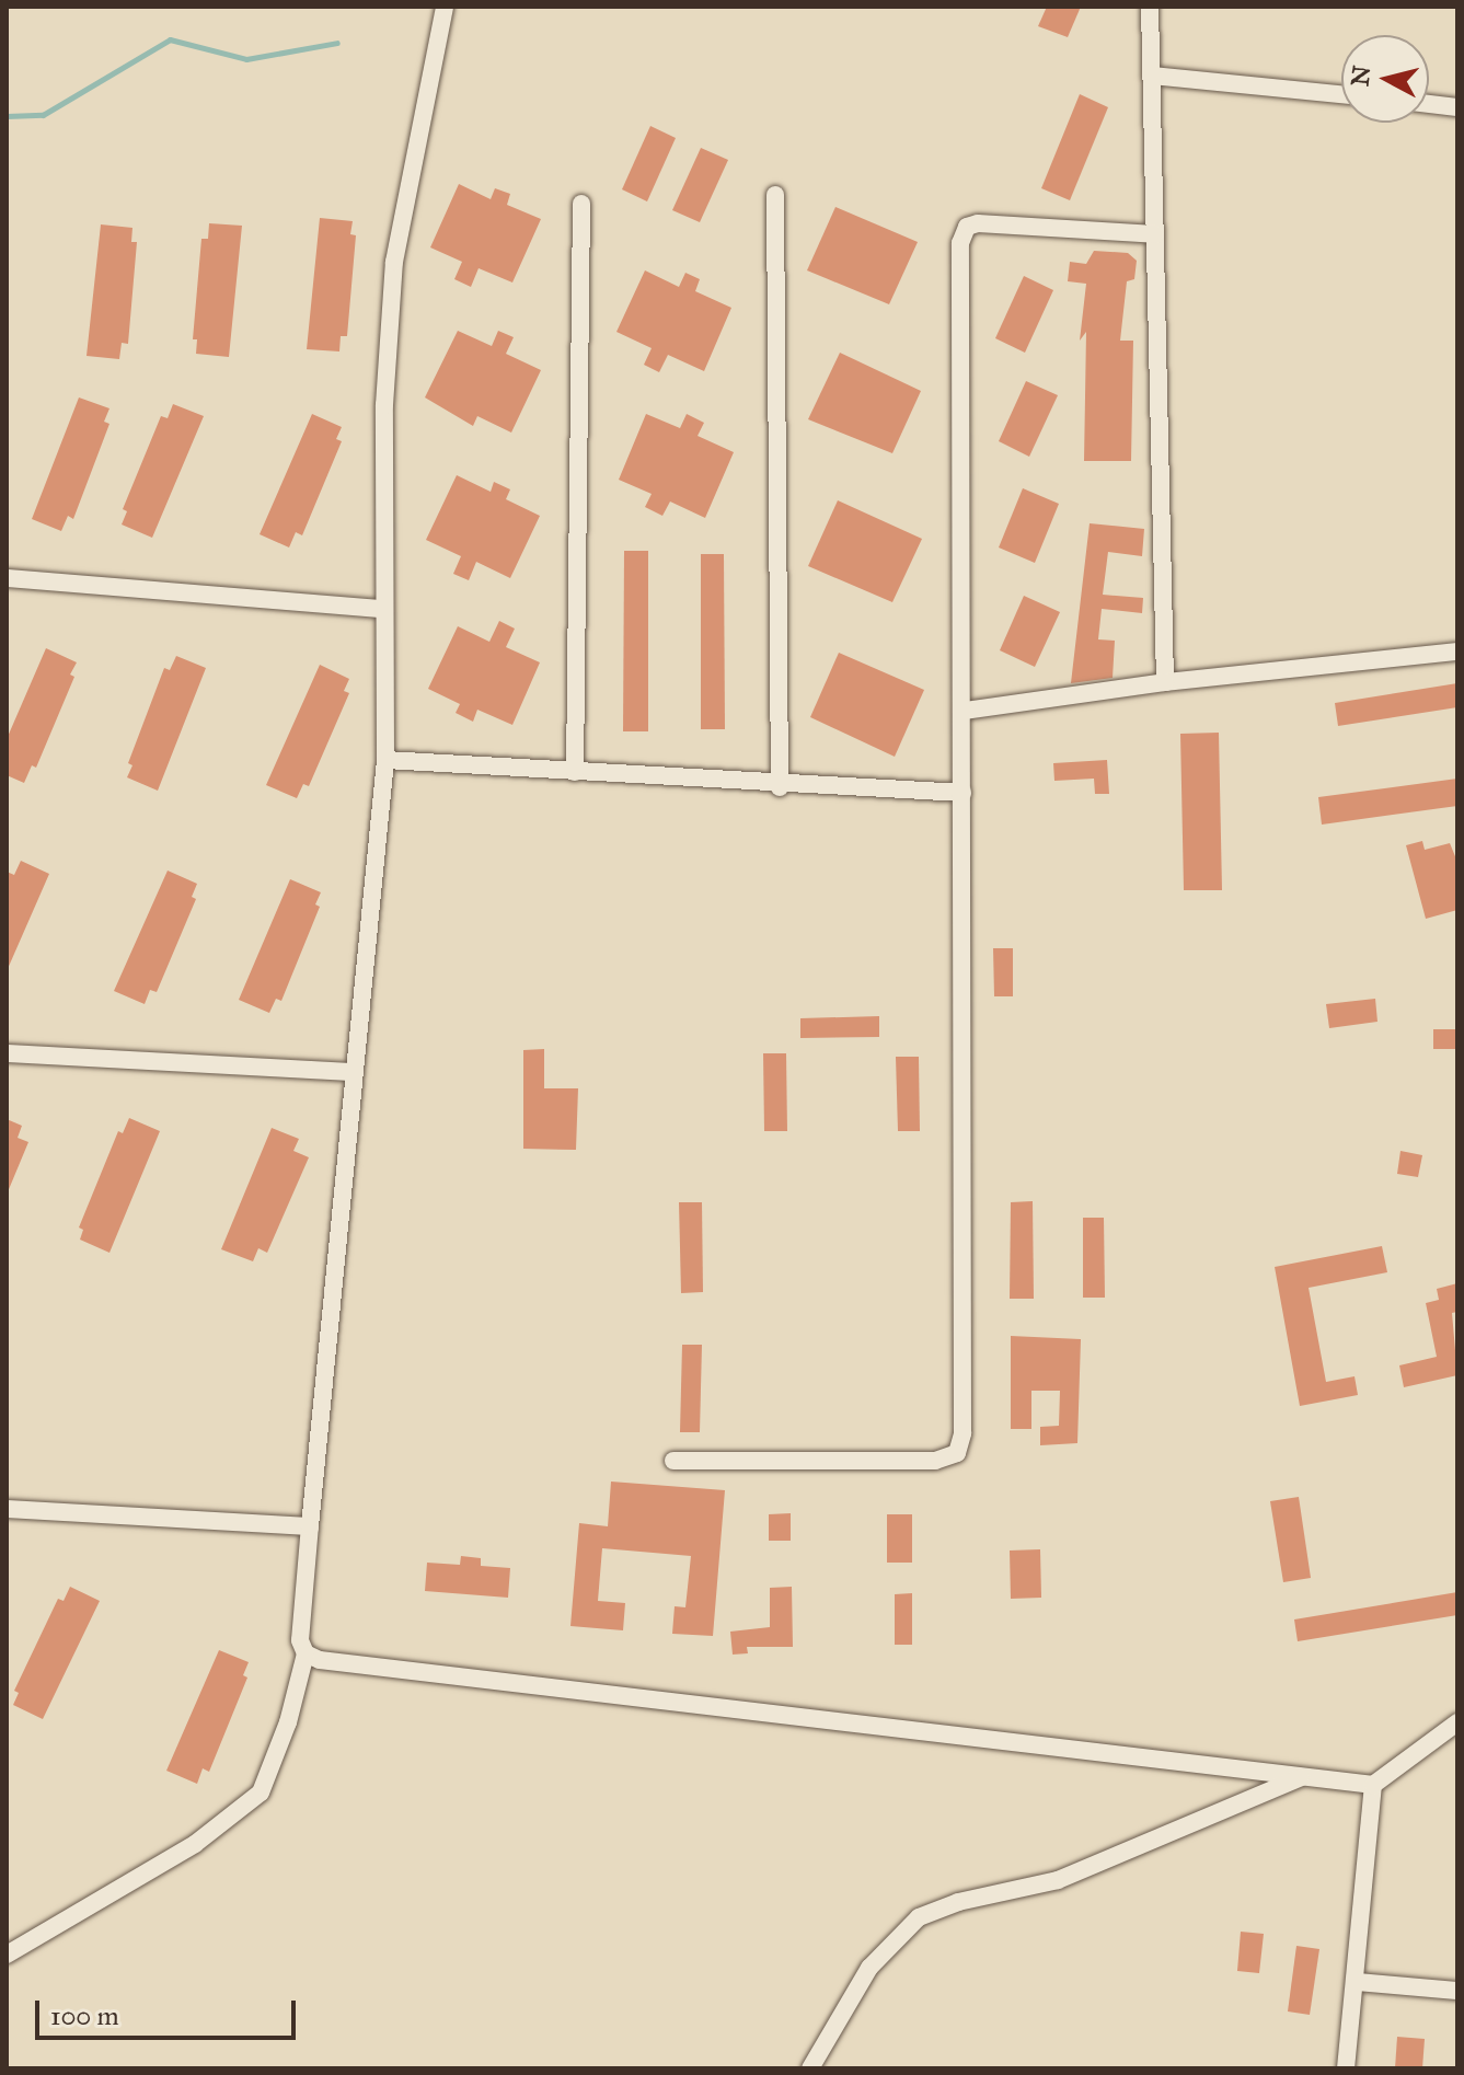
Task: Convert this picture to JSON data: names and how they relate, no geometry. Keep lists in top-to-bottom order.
{
  "scale_bar": "100 m",
  "north": "left"
}
